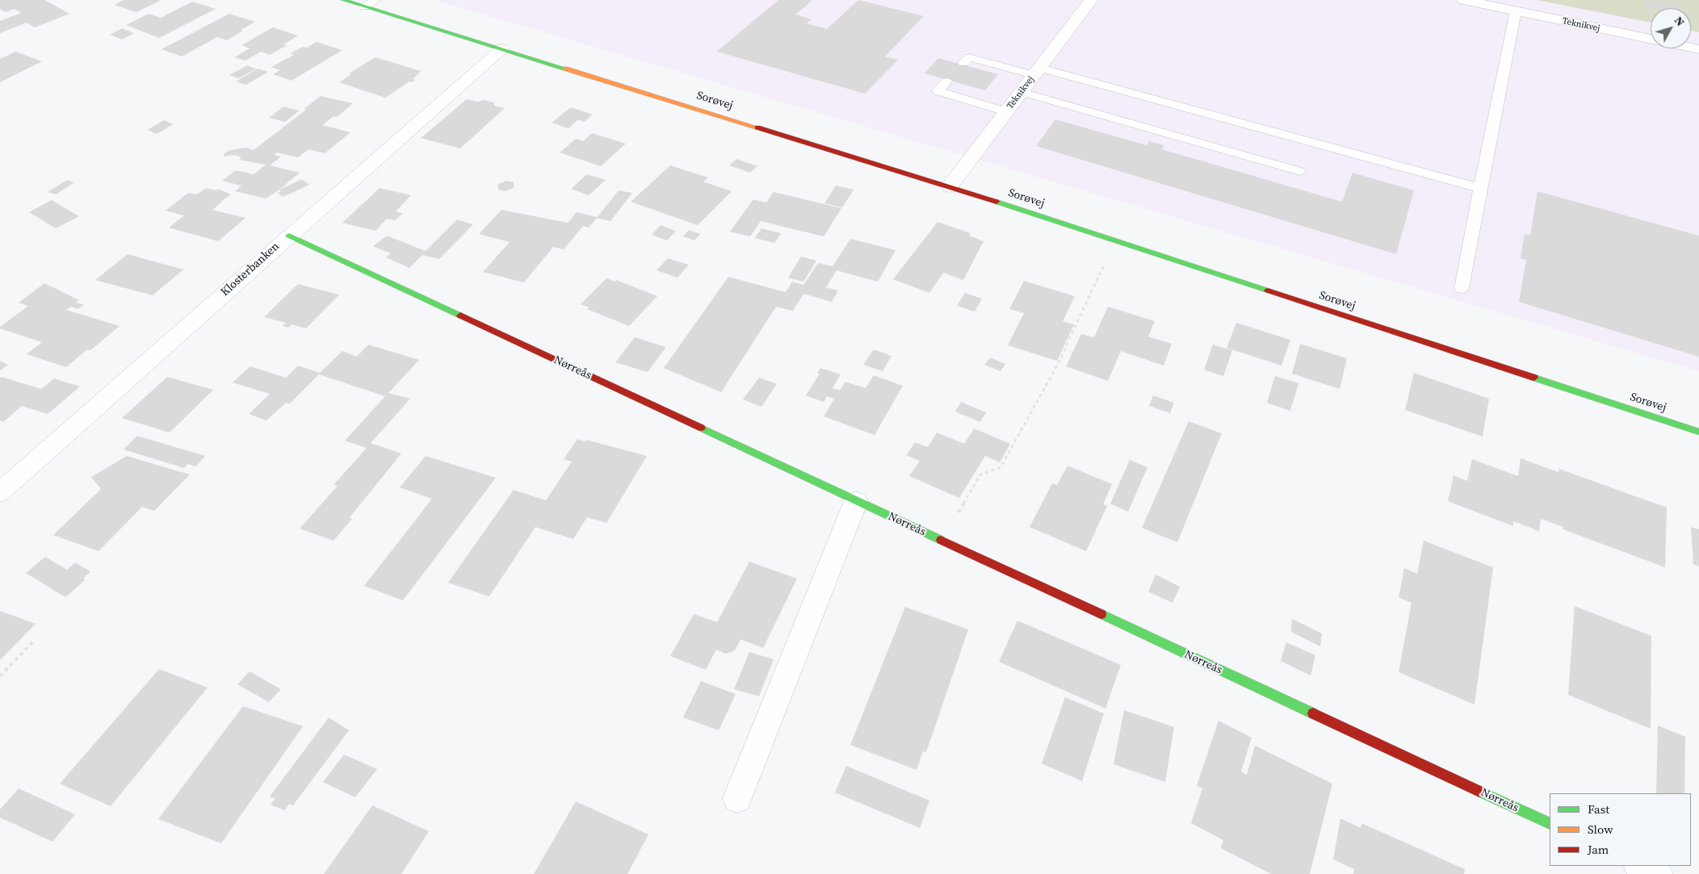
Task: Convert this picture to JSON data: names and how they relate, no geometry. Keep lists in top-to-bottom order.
{
  "streets": {
    "street": [
      "Teknikvej",
      "Sorøvej",
      "Klosterbanken",
      "Nørreås"
    ]
  },
  "crossings": [
    ["Teknikvej", "Sorøvej"],
    ["Sorøvej", "Klosterbanken"],
    ["Klosterbanken", "Nørreås"]
  ],
  "legend": ["Fast", "Slow", "Jam"],
  "north": "top right"
}
